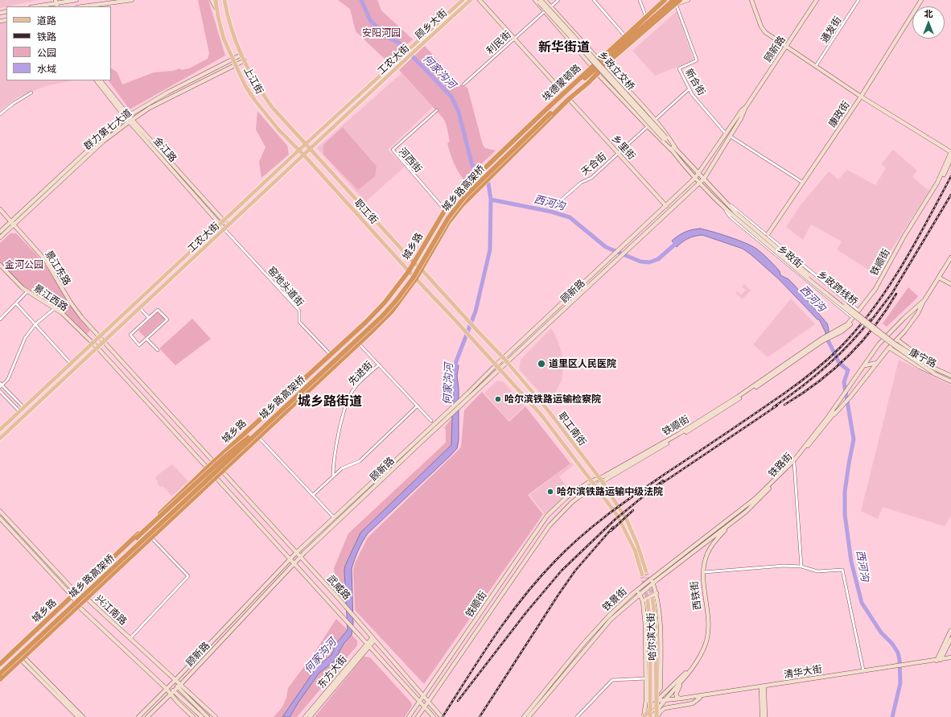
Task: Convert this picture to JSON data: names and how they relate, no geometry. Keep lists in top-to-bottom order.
{
  "streets": {
    "highway": ["埃德蒙顿路", "城乡路高架桥", "城乡路"],
    "main road": [
      "顾乡大街",
      "顾新路",
      "工农大街",
      "乡政立交桥",
      "上江街",
      "康政街",
      "群力第七大道",
      "乡里街",
      "金江路",
      "职工街",
      "乡政街",
      "铁顺街",
      "景江东路",
      "乡政跨线桥",
      "景江西路",
      "康宁路",
      "职工南街",
      "铁路街",
      "武威路",
      "西铁街",
      "铁景街",
      "兴江南路",
      "哈尔滨大街",
      "东方大街",
      "清华大街"
    ],
    "street": [
      "通发街",
      "利民街",
      "新合街",
      "河西街",
      "天合街",
      "窑地头道街",
      "先进街"
    ]
  },
  "crossings": [
    ["顾乡大街", "工农大街"],
    ["利民街", "乡里街"],
    ["顾新路", "新合街"],
    ["顾新路", "乡里街"],
    ["顾新路", "乡政街"],
    ["顾新路", "职工南街"],
    ["顾新路", "武威路"],
    ["顾新路", "兴江南路"],
    ["工农大街", "上江街"],
    ["工农大街", "金江路"],
    ["工农大街", "职工街"],
    ["工农大街", "景江东路"],
    ["工农大街", "窑地头道街"],
    ["工农大街", "景江西路"],
    ["乡政立交桥", "乡政街"],
    ["上江街", "群力第七大道"],
    ["上江街", "职工街"],
    ["新合街", "埃德蒙顿路"],
    ["埃德蒙顿路", "乡里街"],
    ["埃德蒙顿路", "城乡路高架桥"],
    ["埃德蒙顿路", "职工街"],
    ["埃德蒙顿路", "城乡路"],
    ["埃德蒙顿路", "职工南街"],
    ["康政街", "乡政街"],
    ["群力第七大道", "金江路"],
    ["群力第七大道", "景江东路"],
    ["乡里街", "天合街"],
    ["金江路", "窑地头道街"],
    ["河西街", "城乡路"],
    ["天合街", "乡政街"],
    ["职工街", "城乡路"],
    ["职工街", "职工南街"],
    ["城乡路", "景江东路"],
    ["城乡路", "窑地头道街"],
    ["城乡路", "景江西路"],
    ["城乡路", "先进街"],
    ["城乡路", "职工南街"],
    ["城乡路", "武威路"],
    ["城乡路", "兴江南路"],
    ["乡政街", "铁顺街"],
    ["乡政街", "乡政跨线桥"],
    ["铁顺街", "职工南街"],
    ["铁顺街", "武威路"],
    ["景江东路", "武威路"],
    ["乡政跨线桥", "康宁路"],
    ["景江西路", "武威路"],
    ["铁路街", "西铁街"],
    ["铁路街", "铁景街"],
    ["武威路", "东方大街"],
    ["西铁街", "铁景街"],
    ["铁景街", "哈尔滨大街"]
  ],
  "districts": ["新华街道", "城乡路街道"],
  "water": ["何家沟河", "西河沟"],
  "parks": ["安阳河园", "金河公园"],
  "places": ["道里区人民医院", "哈尔滨铁路运输检察院", "哈尔滨铁路运输中级法院"],
  "legend": [
    "道路",
    "铁路",
    "公园",
    "水域"
  ],
  "north": "top"
}
